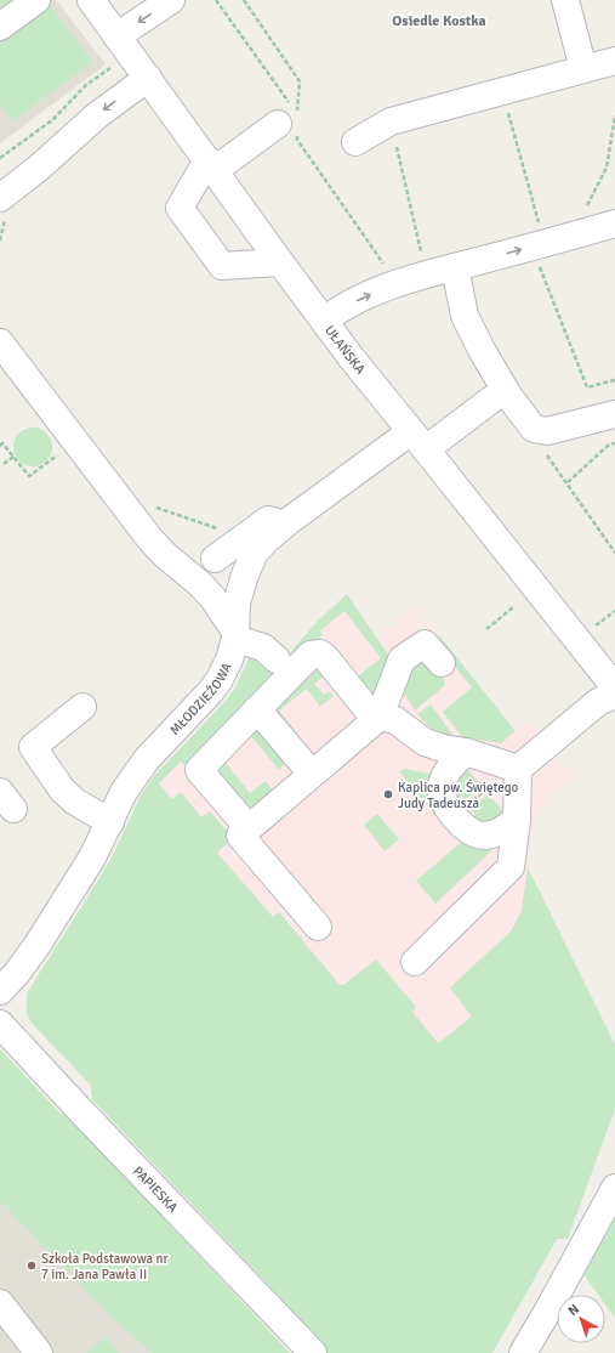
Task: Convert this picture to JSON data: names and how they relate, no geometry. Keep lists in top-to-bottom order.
{
  "streets": {
    "street": ["UŁAŃSKA", "MŁODZIEŻOWA", "PAPIESKA"]
  },
  "crossings": [
    ["UŁAŃSKA", "MŁODZIEŻOWA"]
  ],
  "districts": ["Osiedle Kostka"],
  "places": ["Kaplica pw. Świętego Judy Tadeusza", "Szkoła Podstawowa nr 7 im. Jana Pawła II"],
  "north": "top left"
}
